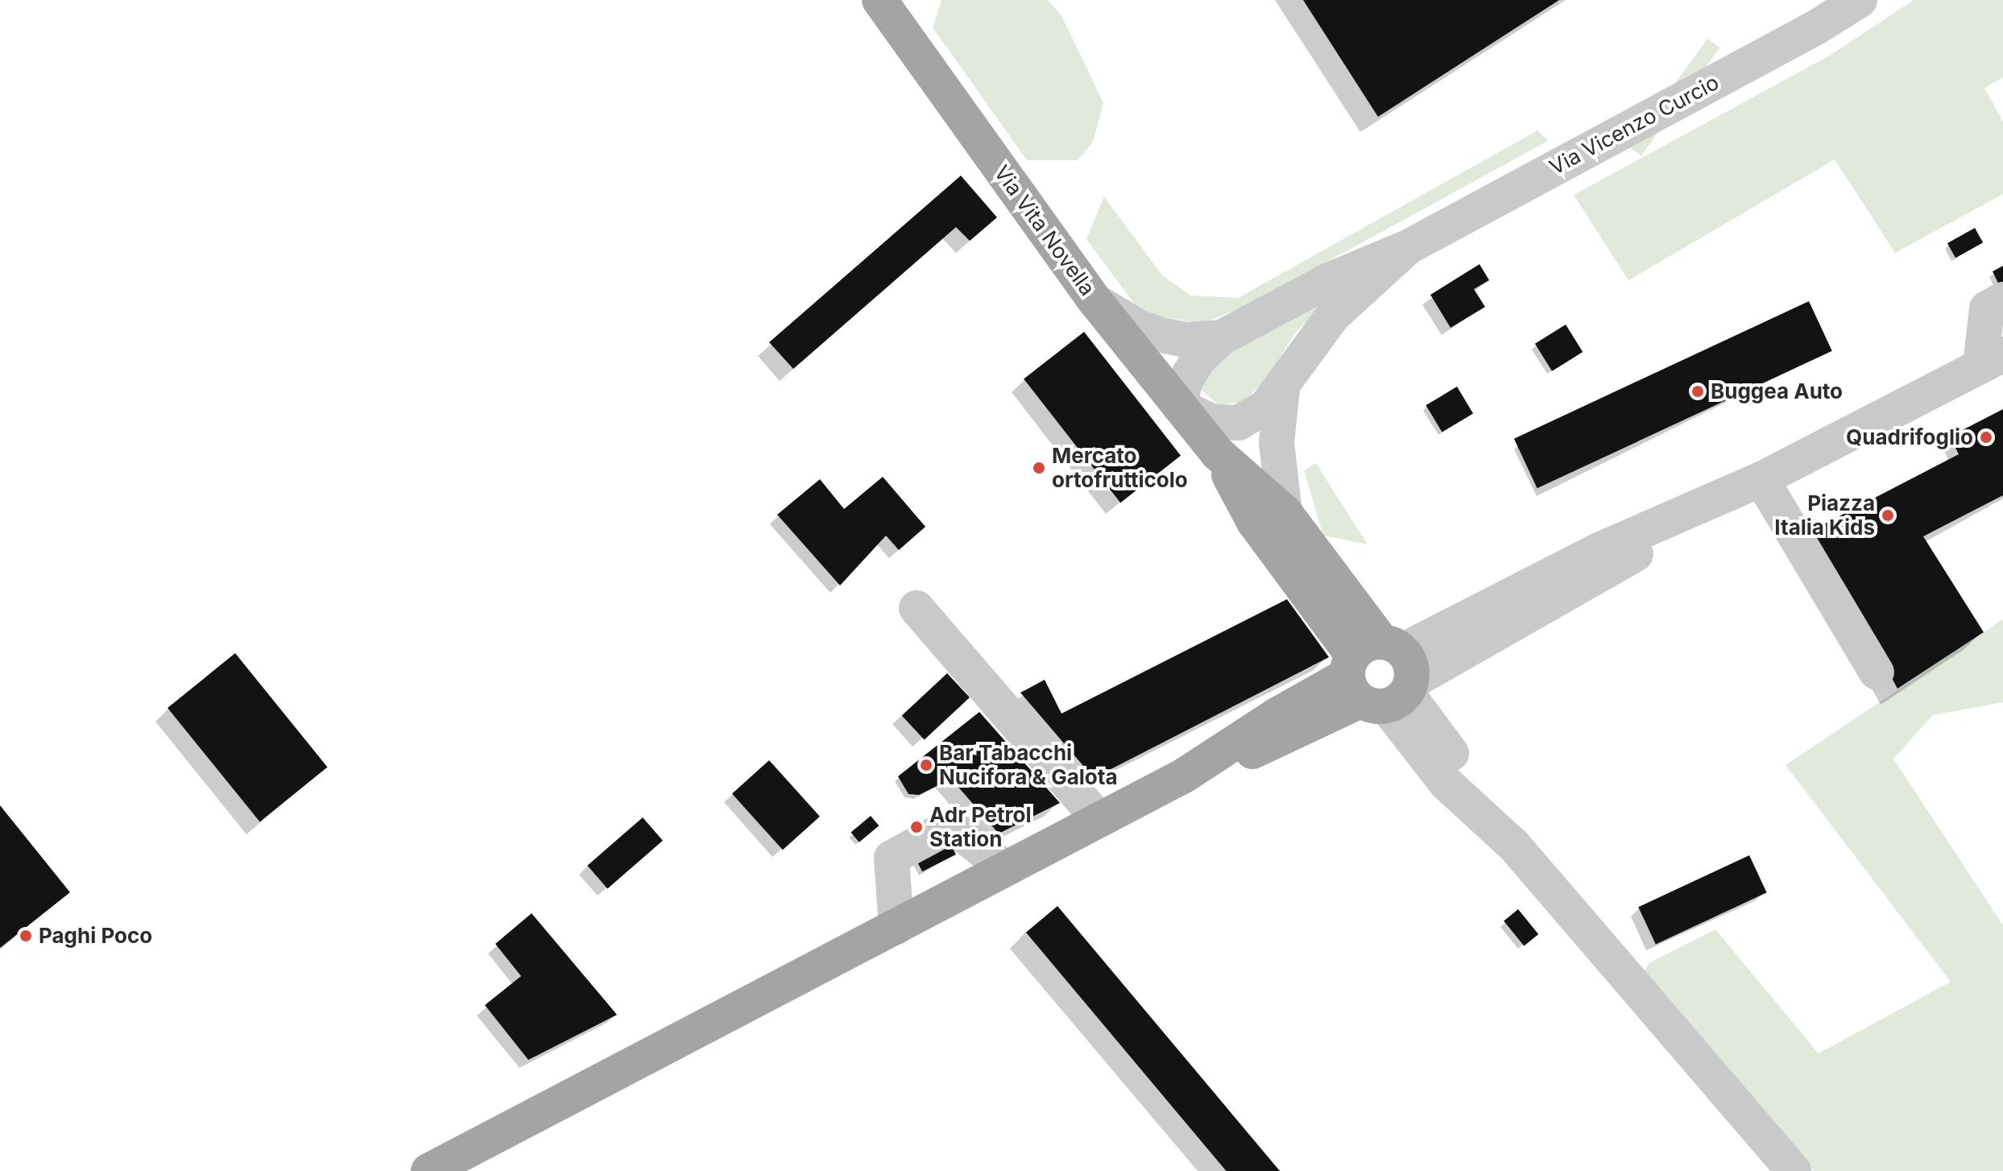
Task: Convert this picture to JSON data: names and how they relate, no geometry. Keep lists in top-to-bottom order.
{
  "streets": {
    "main road": ["Via Vita Novella"],
    "street": ["Via Vicenzo Curcio"]
  },
  "places": [
    "Buggea Auto",
    "Quadrifoglio",
    "Mercato ortofrutticolo",
    "Piazza Italia Kids",
    "Bar Tabacchi Nucifora & Galota",
    "Adr Petrol Station",
    "Paghi Poco"
  ]
}
